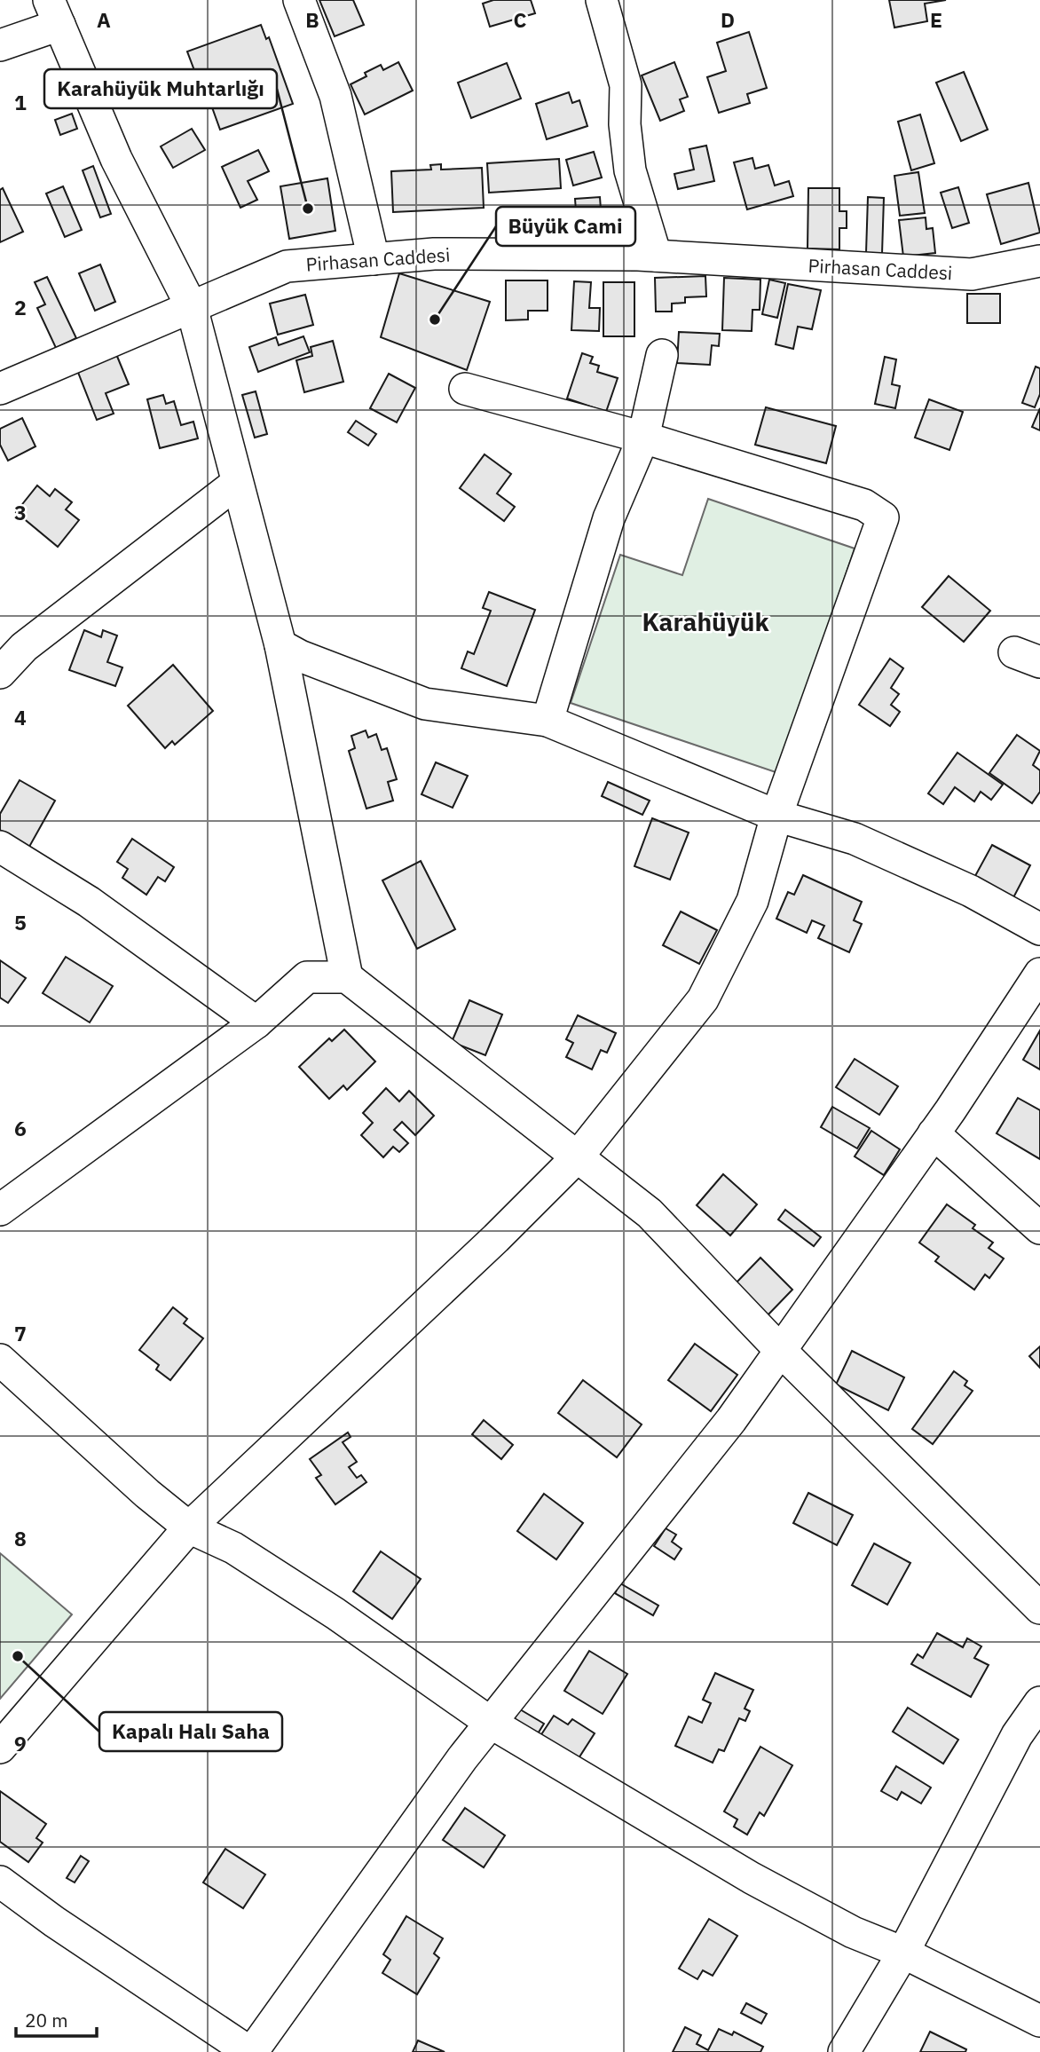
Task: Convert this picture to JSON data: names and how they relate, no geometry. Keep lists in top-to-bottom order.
{
  "streets": {
    "street": ["Pirhasan Caddesi"]
  },
  "districts": ["Karahüyük"],
  "places": ["Karahüyük Muhtarlığı", "Büyük Cami", "Kapalı Halı Saha"],
  "scale_bar": "20 m",
  "grid": {
    "columns": [
      "A",
      "B",
      "C",
      "D",
      "E"
    ],
    "rows": [
      "1",
      "2",
      "3",
      "4",
      "5",
      "6",
      "7",
      "8",
      "9"
    ]
  }
}
